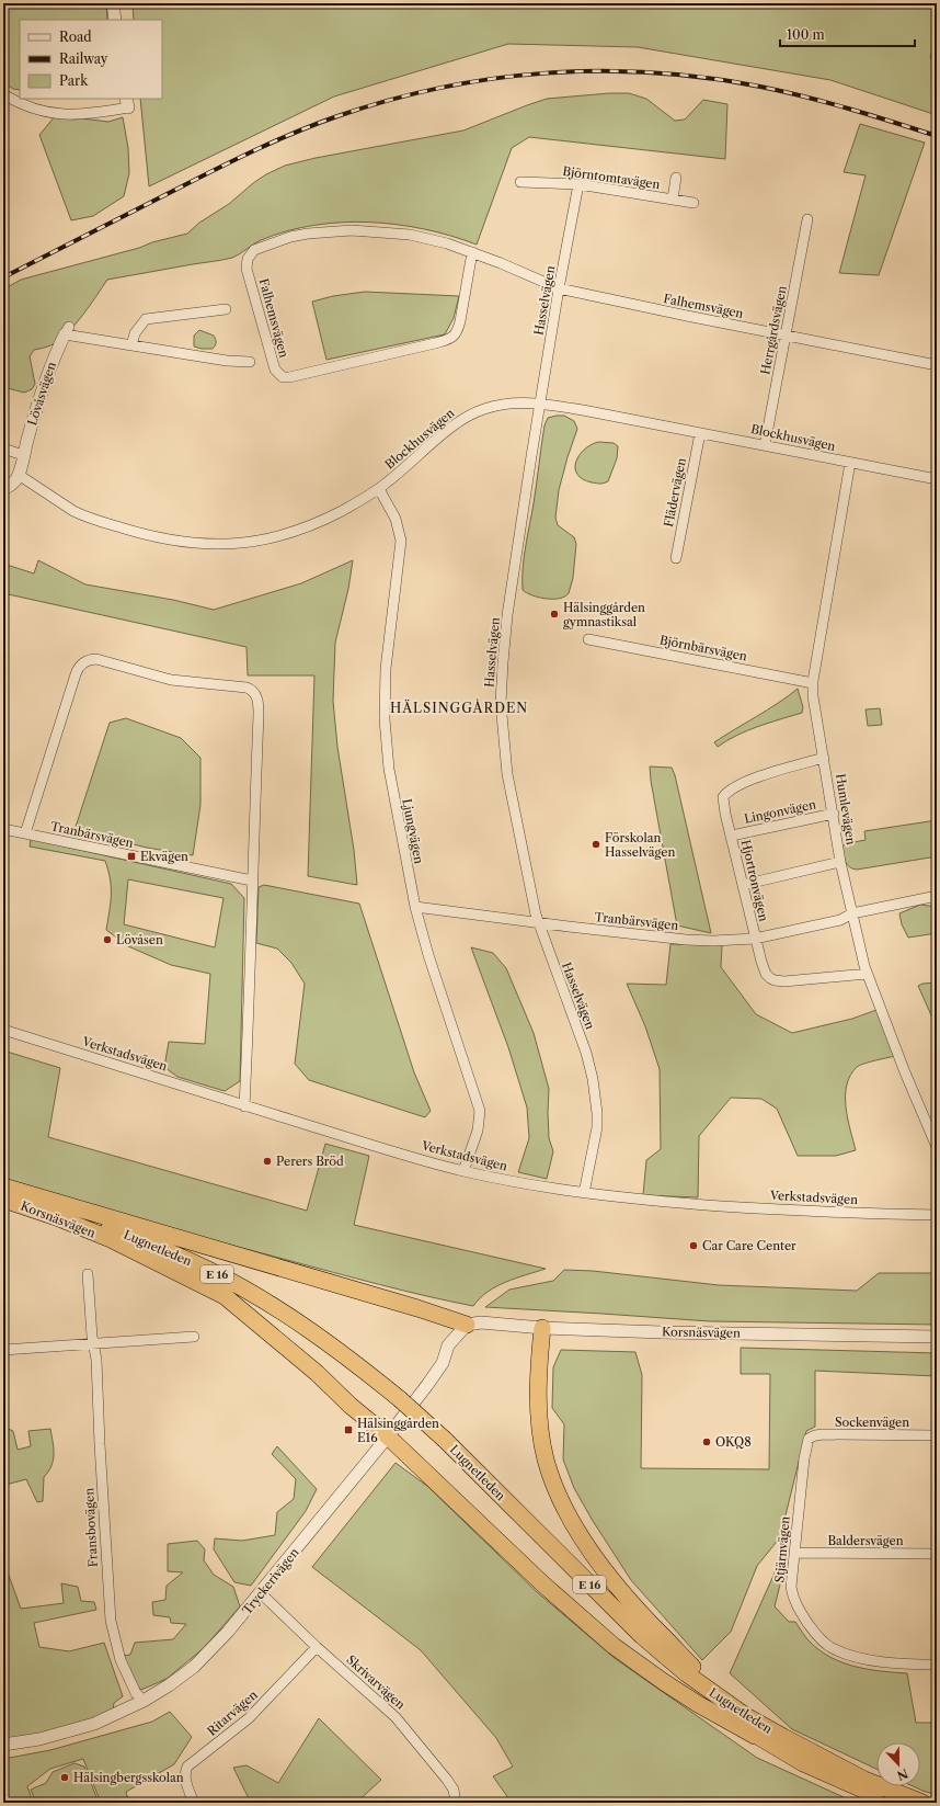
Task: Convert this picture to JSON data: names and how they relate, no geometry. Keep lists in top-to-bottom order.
{
  "streets": {
    "highway": ["Korsnäsvägen", "Lugnetleden", "E 16"],
    "street": [
      "Björntomtavägen",
      "Hasselvägen",
      "Falhemsvägen",
      "Herrgårdsvägen",
      "Lövåsvägen",
      "Blockhusvägen",
      "Flädervägen",
      "Björnbärsvägen",
      "Humlevägen",
      "Lingonvägen",
      "Ljungvägen",
      "Tranbärsvägen",
      "Hjortronvägen",
      "Verkstadsvägen",
      "Sockenvägen",
      "Fransbovägen",
      "Baldersvägen",
      "Stjärnvägen",
      "Tryckerivägen",
      "Skrivarvägen",
      "Ritarvägen"
    ]
  },
  "crossings": [
    ["Björntomtavägen", "Hasselvägen"],
    ["Hasselvägen", "Falhemsvägen"],
    ["Hasselvägen", "Blockhusvägen"],
    ["Hasselvägen", "Tranbärsvägen"],
    ["Hasselvägen", "Verkstadsvägen"],
    ["Falhemsvägen", "Herrgårdsvägen"],
    ["Herrgårdsvägen", "Blockhusvägen"],
    ["Lövåsvägen", "Blockhusvägen"],
    ["Blockhusvägen", "Flädervägen"],
    ["Blockhusvägen", "Humlevägen"],
    ["Blockhusvägen", "Ljungvägen"],
    ["Björnbärsvägen", "Humlevägen"],
    ["Humlevägen", "Lingonvägen"],
    ["Humlevägen", "Tranbärsvägen"],
    ["Humlevägen", "Hjortronvägen"],
    ["Lingonvägen", "Hjortronvägen"],
    ["Ljungvägen", "Tranbärsvägen"],
    ["Ljungvägen", "Verkstadsvägen"],
    ["Tranbärsvägen", "Hjortronvägen"],
    ["Korsnäsvägen", "Lugnetleden"],
    ["Korsnäsvägen", "E 16"],
    ["Korsnäsvägen", "Tryckerivägen"],
    ["Lugnetleden", "E 16"],
    ["E 16", "Tryckerivägen"],
    ["Sockenvägen", "Stjärnvägen"],
    ["Fransbovägen", "Tryckerivägen"],
    ["Baldersvägen", "Stjärnvägen"],
    ["Tryckerivägen", "Skrivarvägen"],
    ["Skrivarvägen", "Ritarvägen"]
  ],
  "districts": ["HÄLSINGGÅRDEN"],
  "places": {
    "other": [
      "Hälsinggården gymnastiksal",
      "Förskolan Hasselvägen",
      "Lövåsen",
      "Perers Bröd",
      "Car Care Center",
      "OKQ8",
      "Hälsingbergsskolan"
    ],
    "transit": ["Ekvägen", "Hälsinggården E16"]
  },
  "legend": ["Road", "Railway", "Park"],
  "scale_bar": "100 m",
  "north": "bottom"
}
